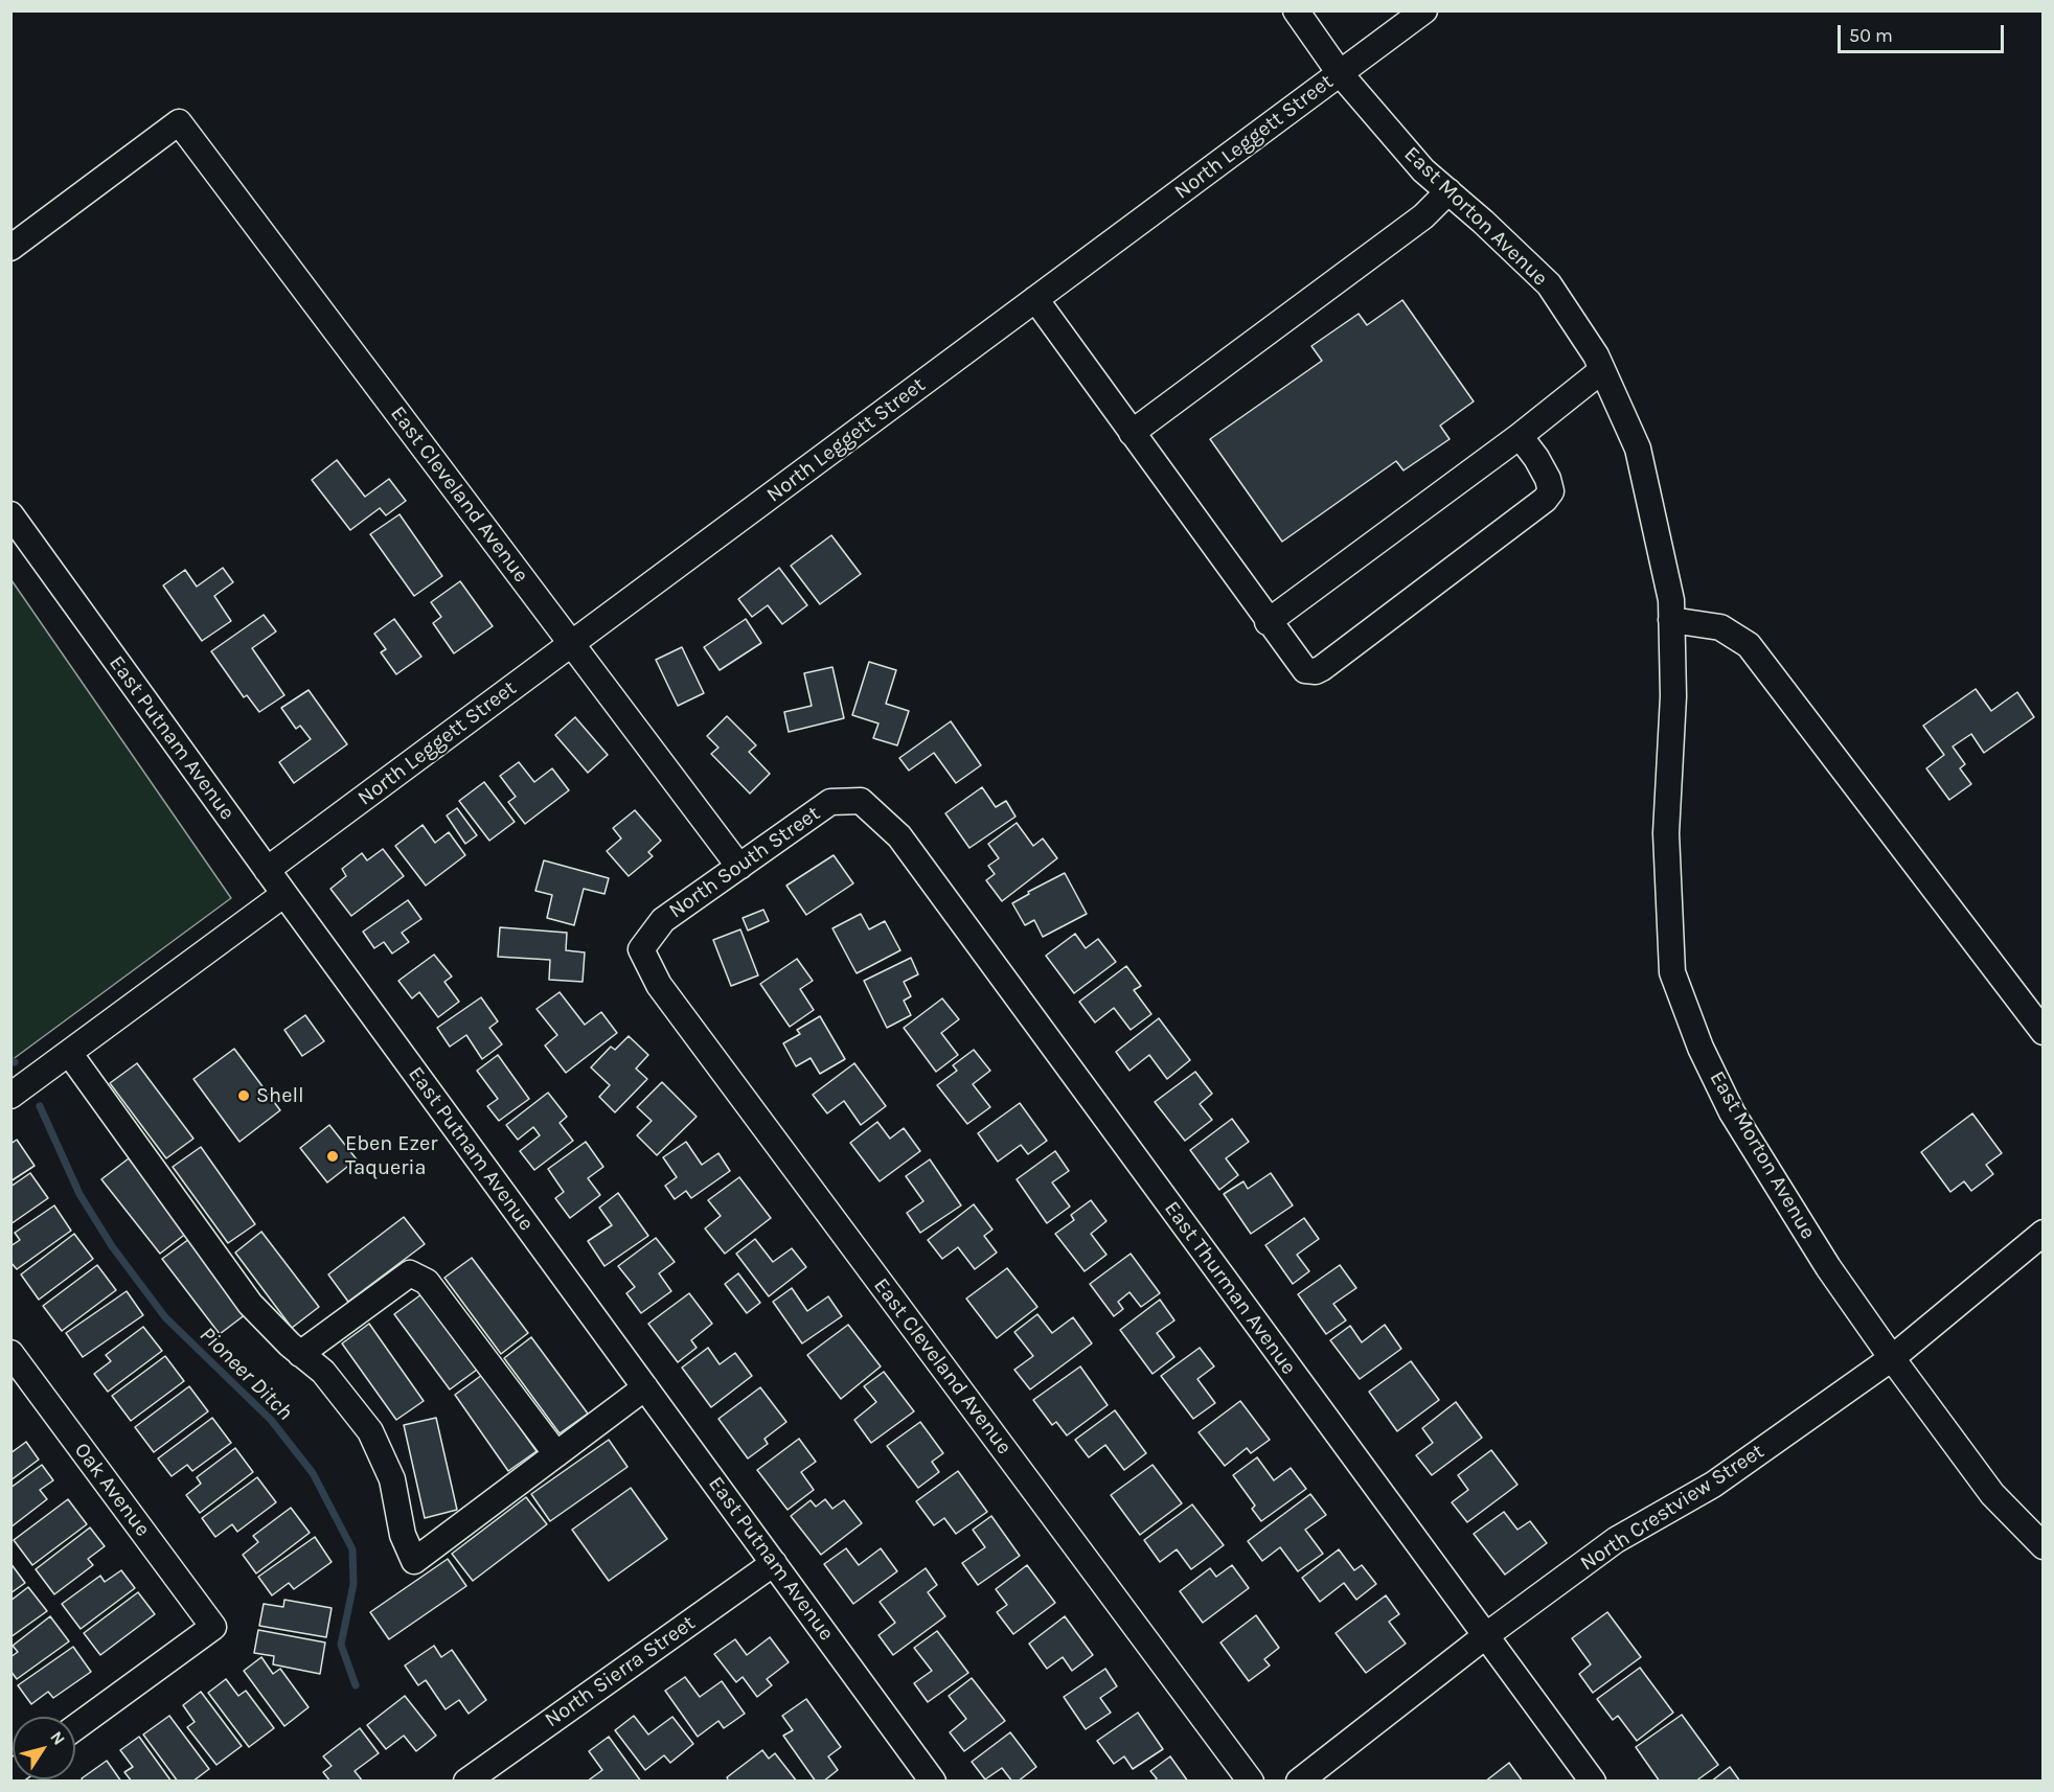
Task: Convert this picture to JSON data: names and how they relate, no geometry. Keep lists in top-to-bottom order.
{
  "streets": {
    "street": [
      "North Leggett Street",
      "East Morton Avenue",
      "East Cleveland Avenue",
      "East Putnam Avenue",
      "North South Street",
      "East Thurman Avenue",
      "Oak Avenue",
      "North Crestview Street",
      "North Sierra Street"
    ]
  },
  "crossings": [
    ["North Leggett Street", "East Morton Avenue"],
    ["North Leggett Street", "East Cleveland Avenue"],
    ["North Leggett Street", "East Putnam Avenue"],
    ["East Morton Avenue", "North Crestview Street"],
    ["East Cleveland Avenue", "North South Street"],
    ["East Putnam Avenue", "North Sierra Street"],
    ["North South Street", "East Thurman Avenue"],
    ["East Thurman Avenue", "North Crestview Street"]
  ],
  "water": ["Pioneer Ditch"],
  "places": ["Shell", "Eben Ezer Taqueria"],
  "scale_bar": "50 m",
  "north": "top right"
}
